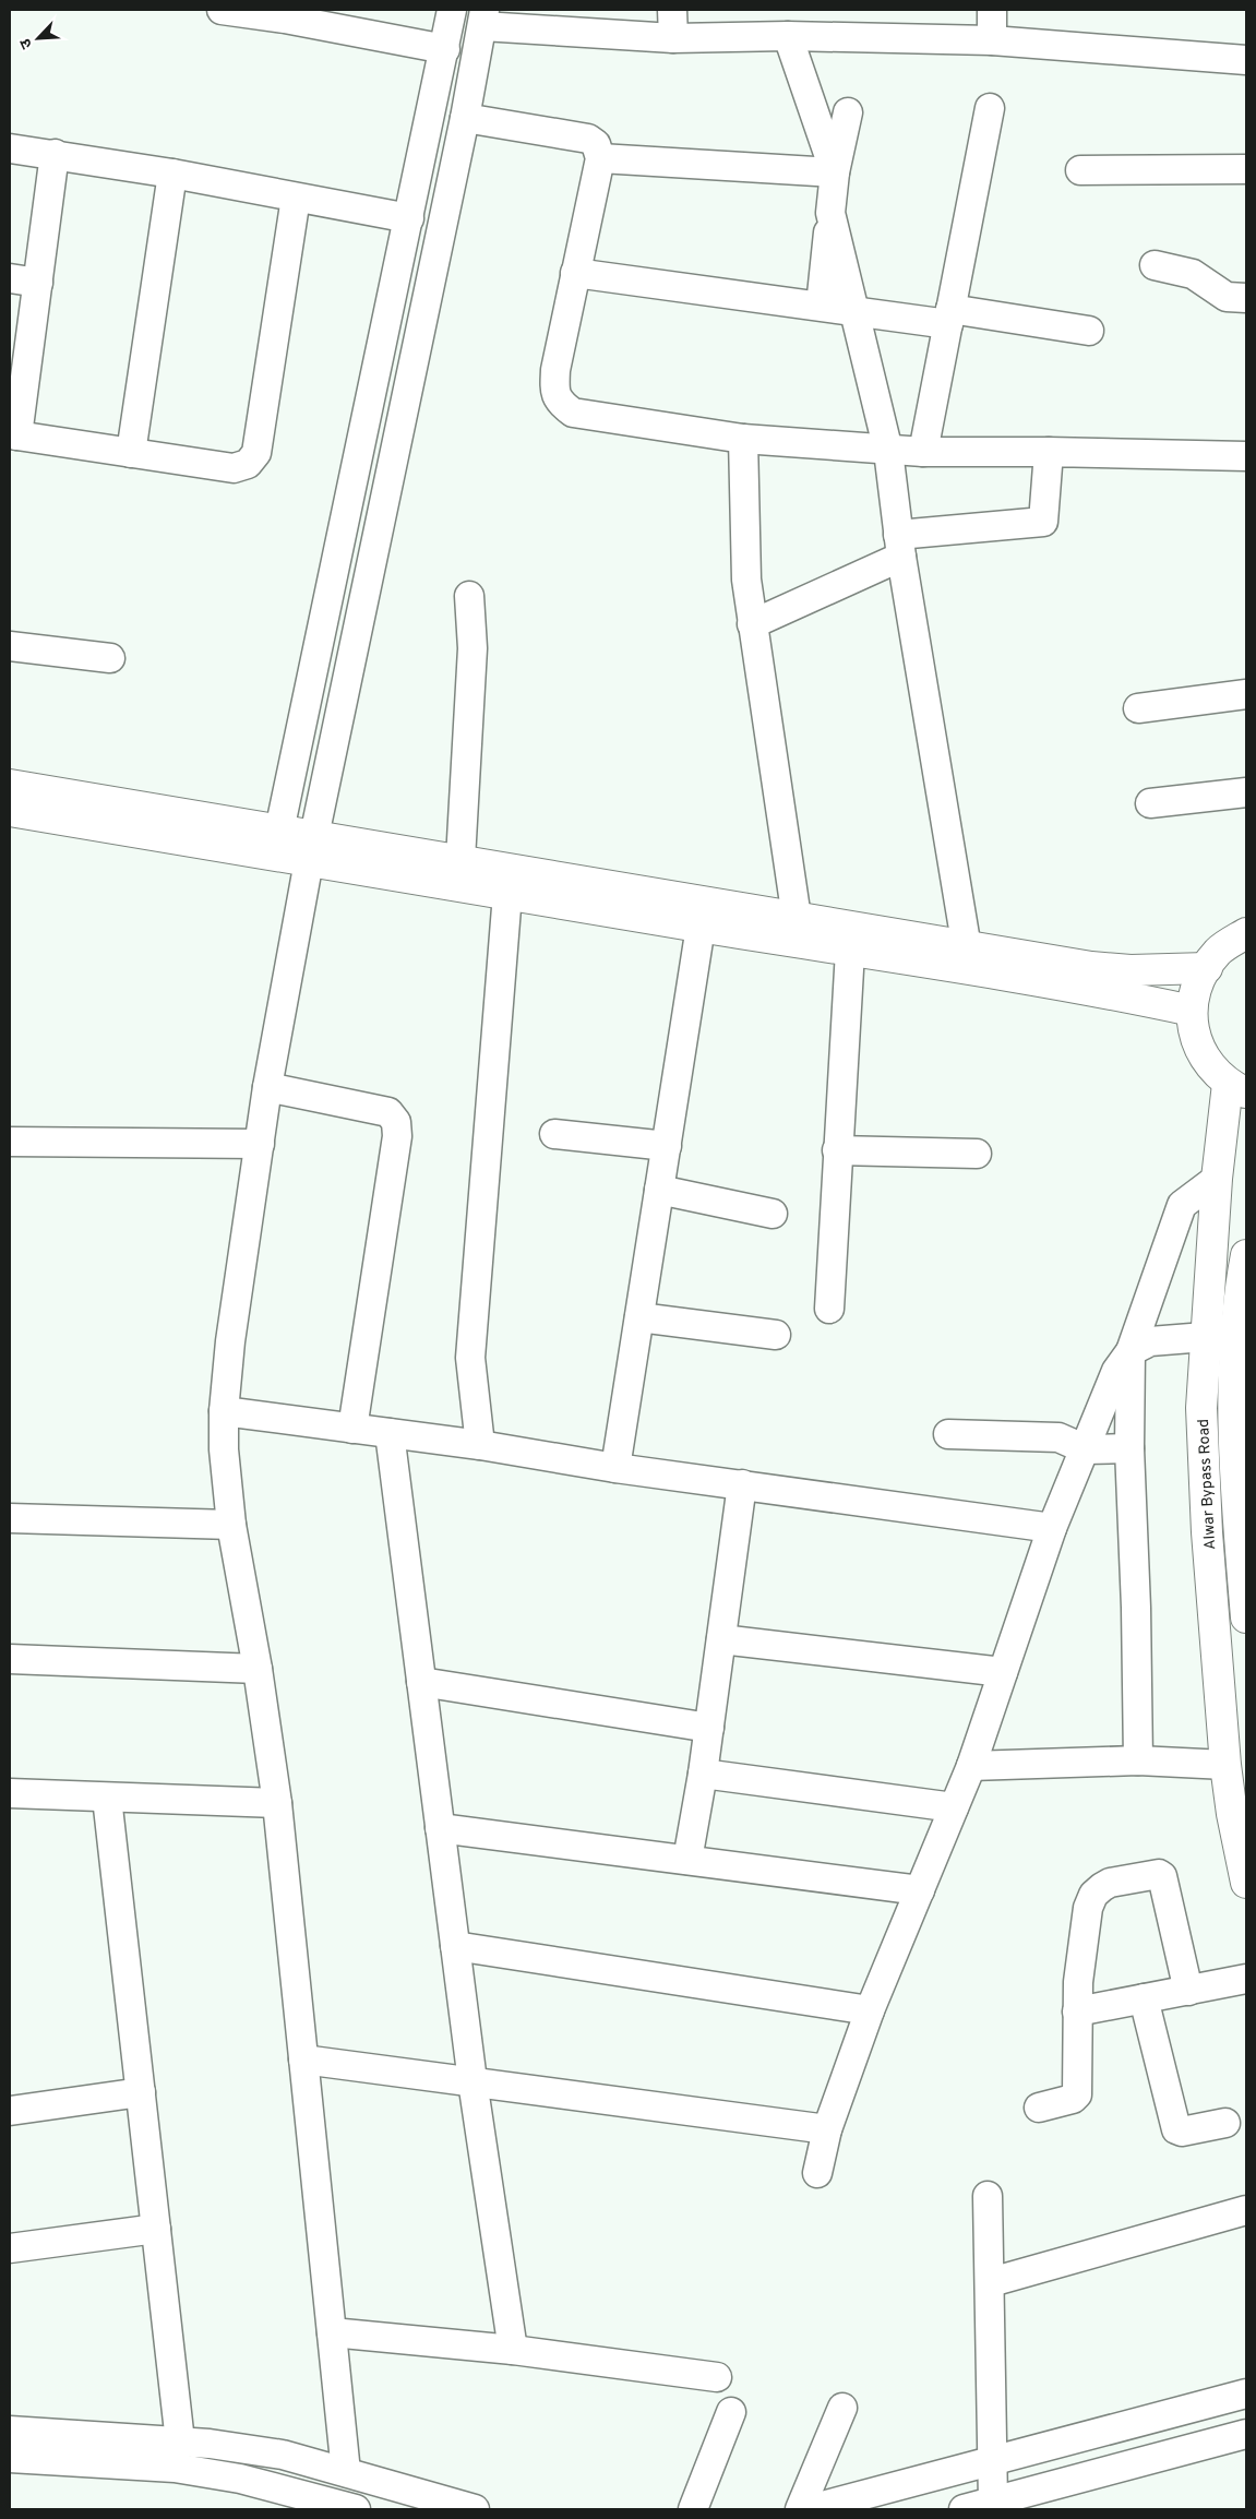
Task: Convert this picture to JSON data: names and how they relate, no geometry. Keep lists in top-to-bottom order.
{
  "streets": {
    "main road": ["Alwar Bypass Road"]
  },
  "north": "bottom left"
}
